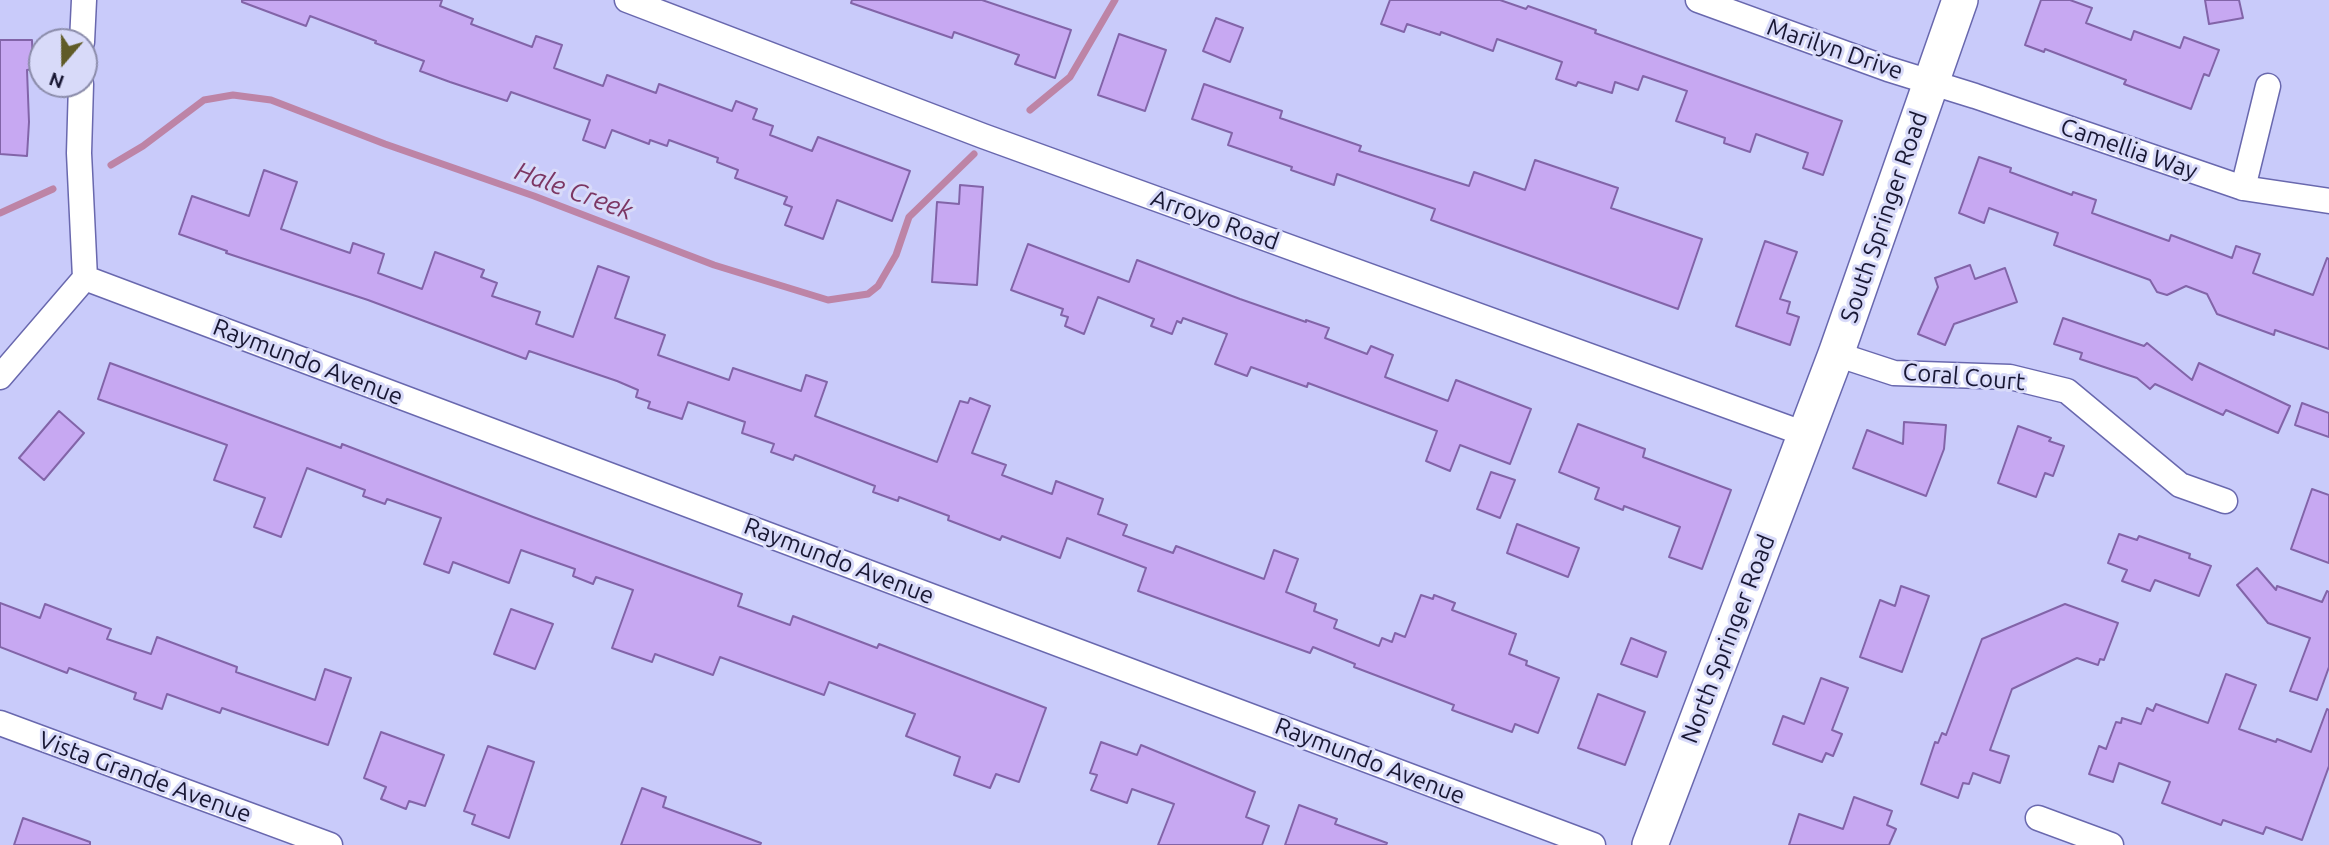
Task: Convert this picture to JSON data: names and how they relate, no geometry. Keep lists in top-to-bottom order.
{
  "streets": {
    "street": [
      "Marilyn Drive",
      "Camellia Way",
      "South Springer Road",
      "Arroyo Road",
      "Raymundo Avenue",
      "Coral Court",
      "North Springer Road",
      "Vista Grande Avenue"
    ]
  },
  "crossings": [
    ["Marilyn Drive", "Camellia Way"],
    ["Marilyn Drive", "South Springer Road"],
    ["Camellia Way", "South Springer Road"],
    ["South Springer Road", "Arroyo Road"],
    ["South Springer Road", "Coral Court"],
    ["South Springer Road", "North Springer Road"],
    ["Arroyo Road", "North Springer Road"]
  ],
  "water": ["Hale Creek"],
  "north": "bottom"
}
